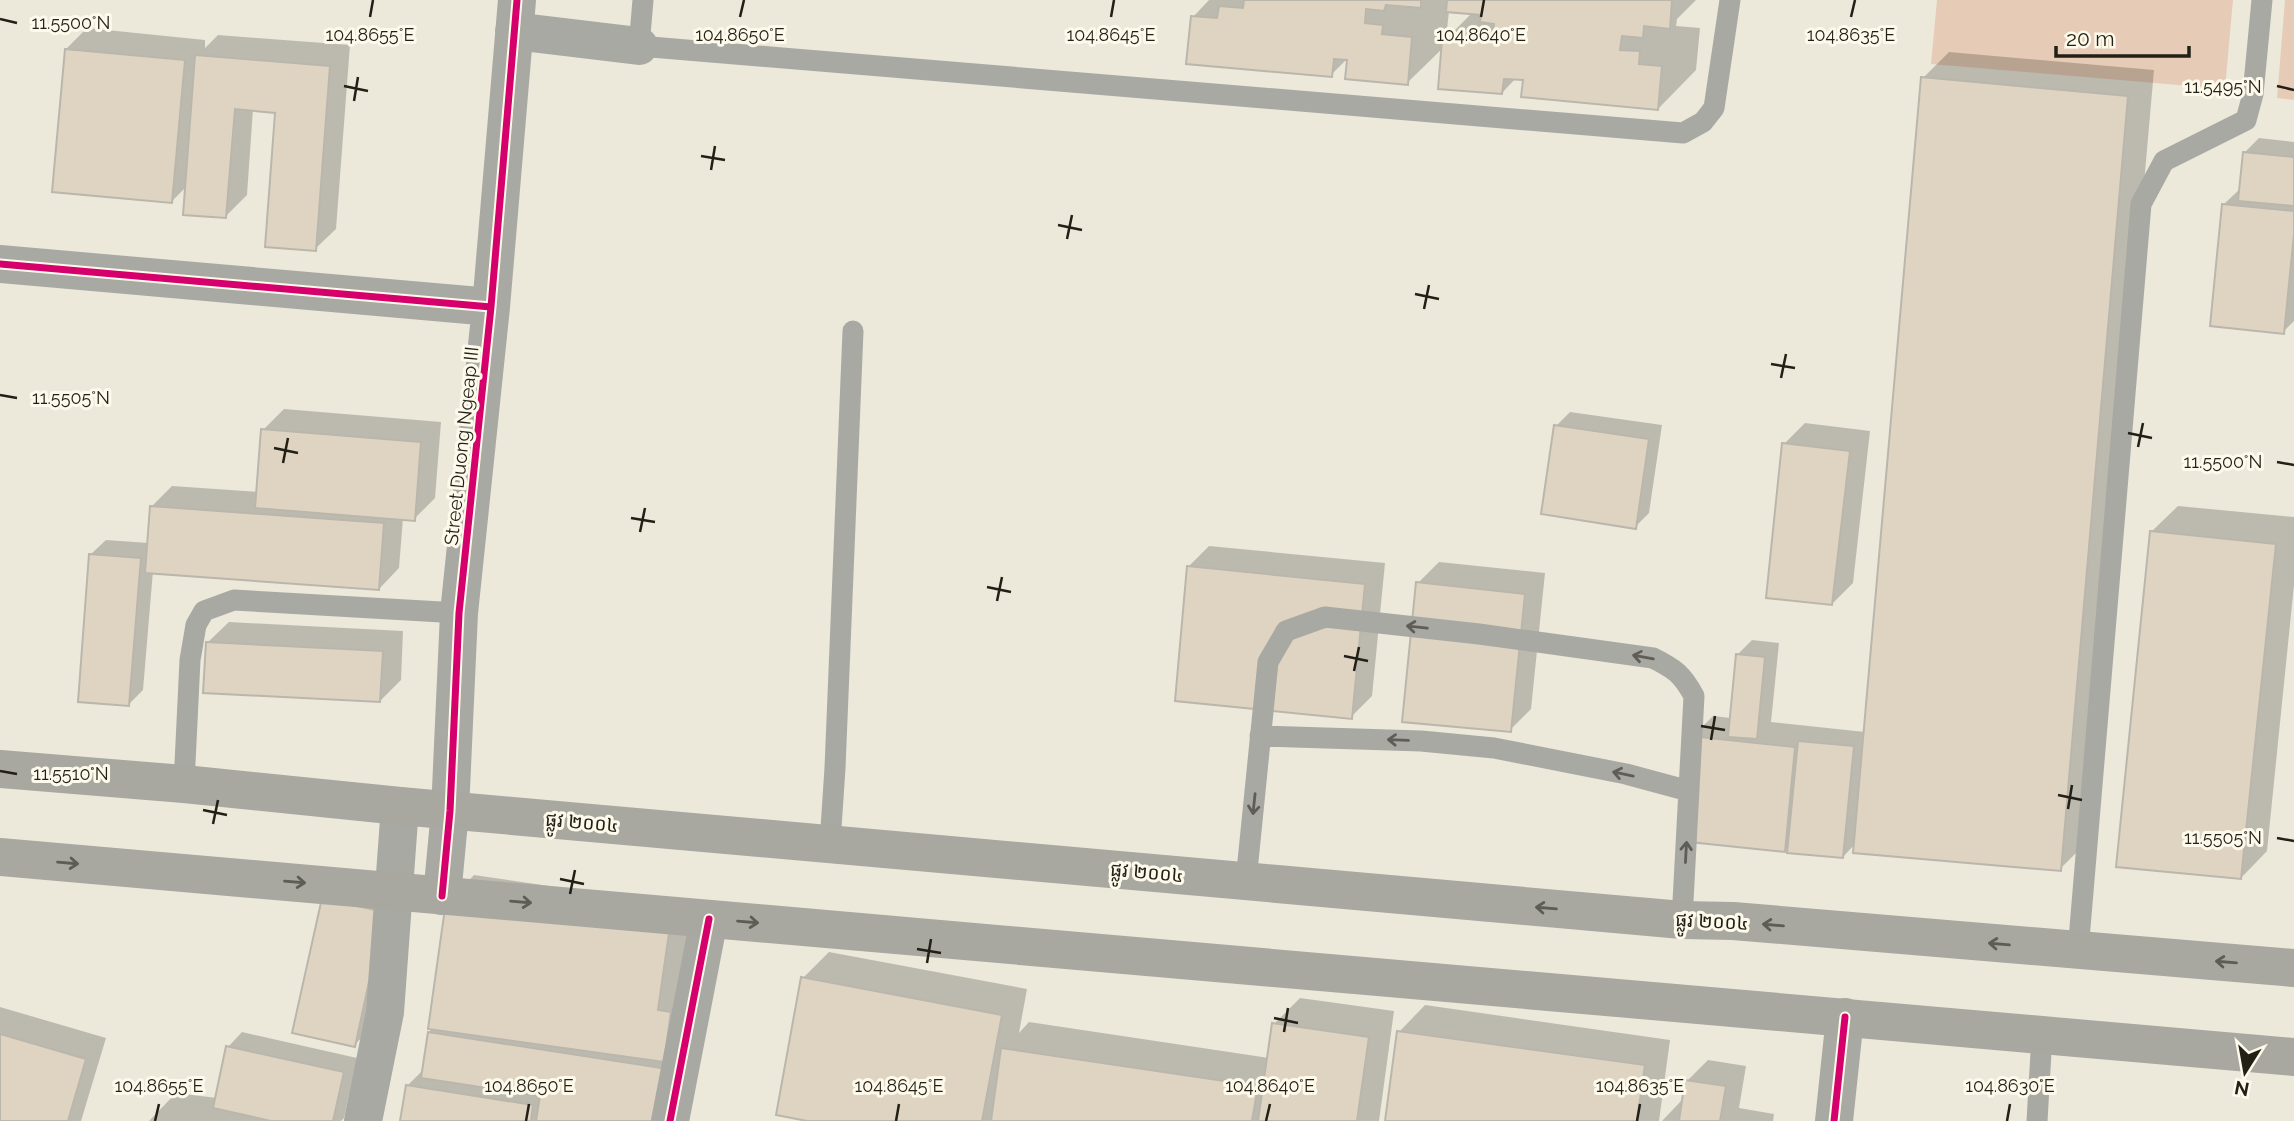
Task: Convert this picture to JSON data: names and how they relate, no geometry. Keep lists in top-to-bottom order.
{
  "streets": {
    "main road": ["ផ្លូវ ២០០៤"],
    "street": ["Street Duong Ngeap III"]
  },
  "crossings": [
    ["Street Duong Ngeap III", "ផ្លូវ ២០០៤"]
  ],
  "scale_bar": "20 m",
  "north": "bottom",
  "coordinates": [
    "11.5500°N",
    "104.8655°E",
    "104.8650°E",
    "104.8645°E",
    "104.8640°E",
    "104.8635°E",
    "11.5495°N",
    "11.5505°N",
    "11.5510°N",
    "104.8630°E"
  ]
}
